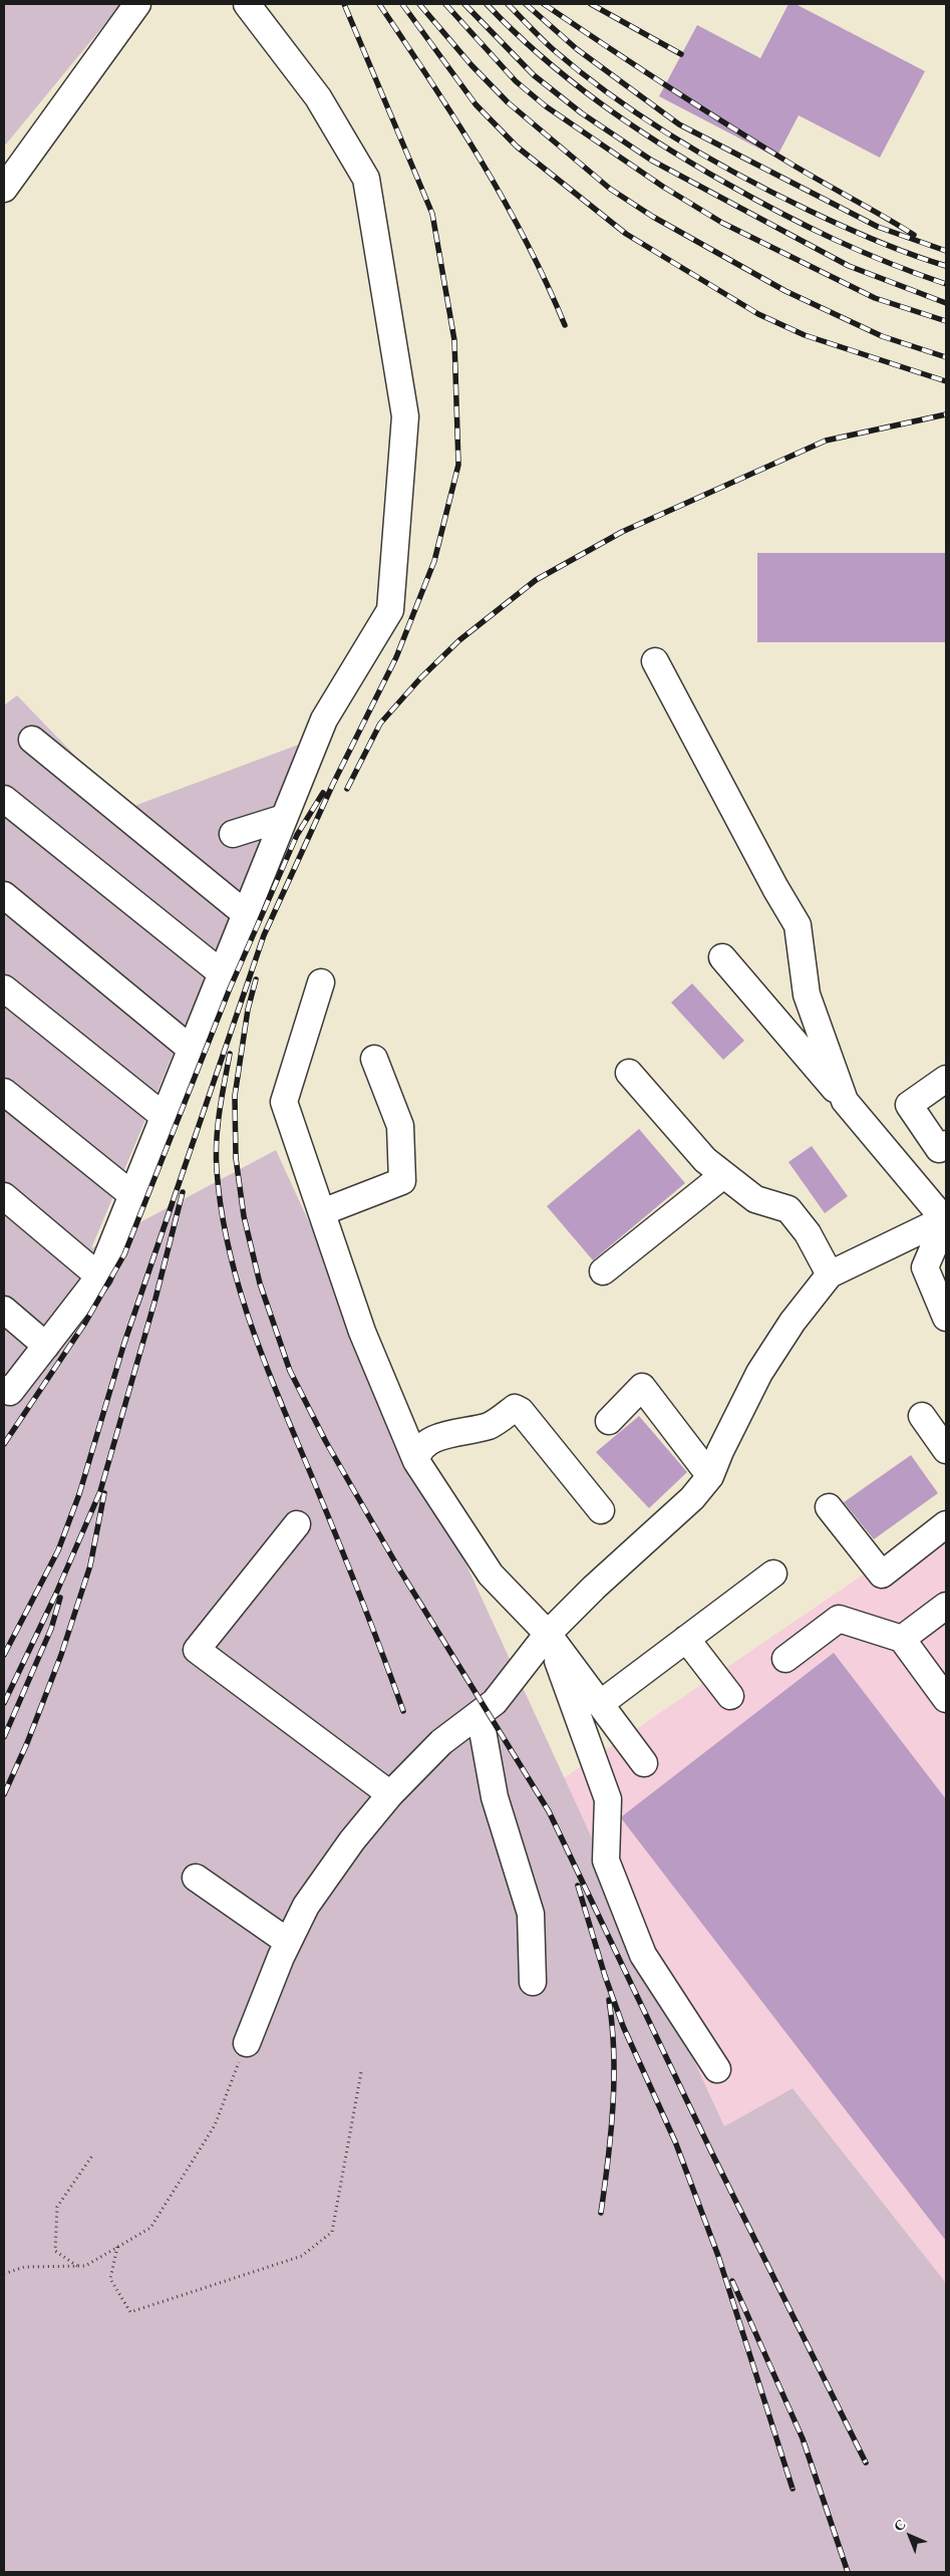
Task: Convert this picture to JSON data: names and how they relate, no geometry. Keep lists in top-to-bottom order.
{
  "north": "top left"
}
